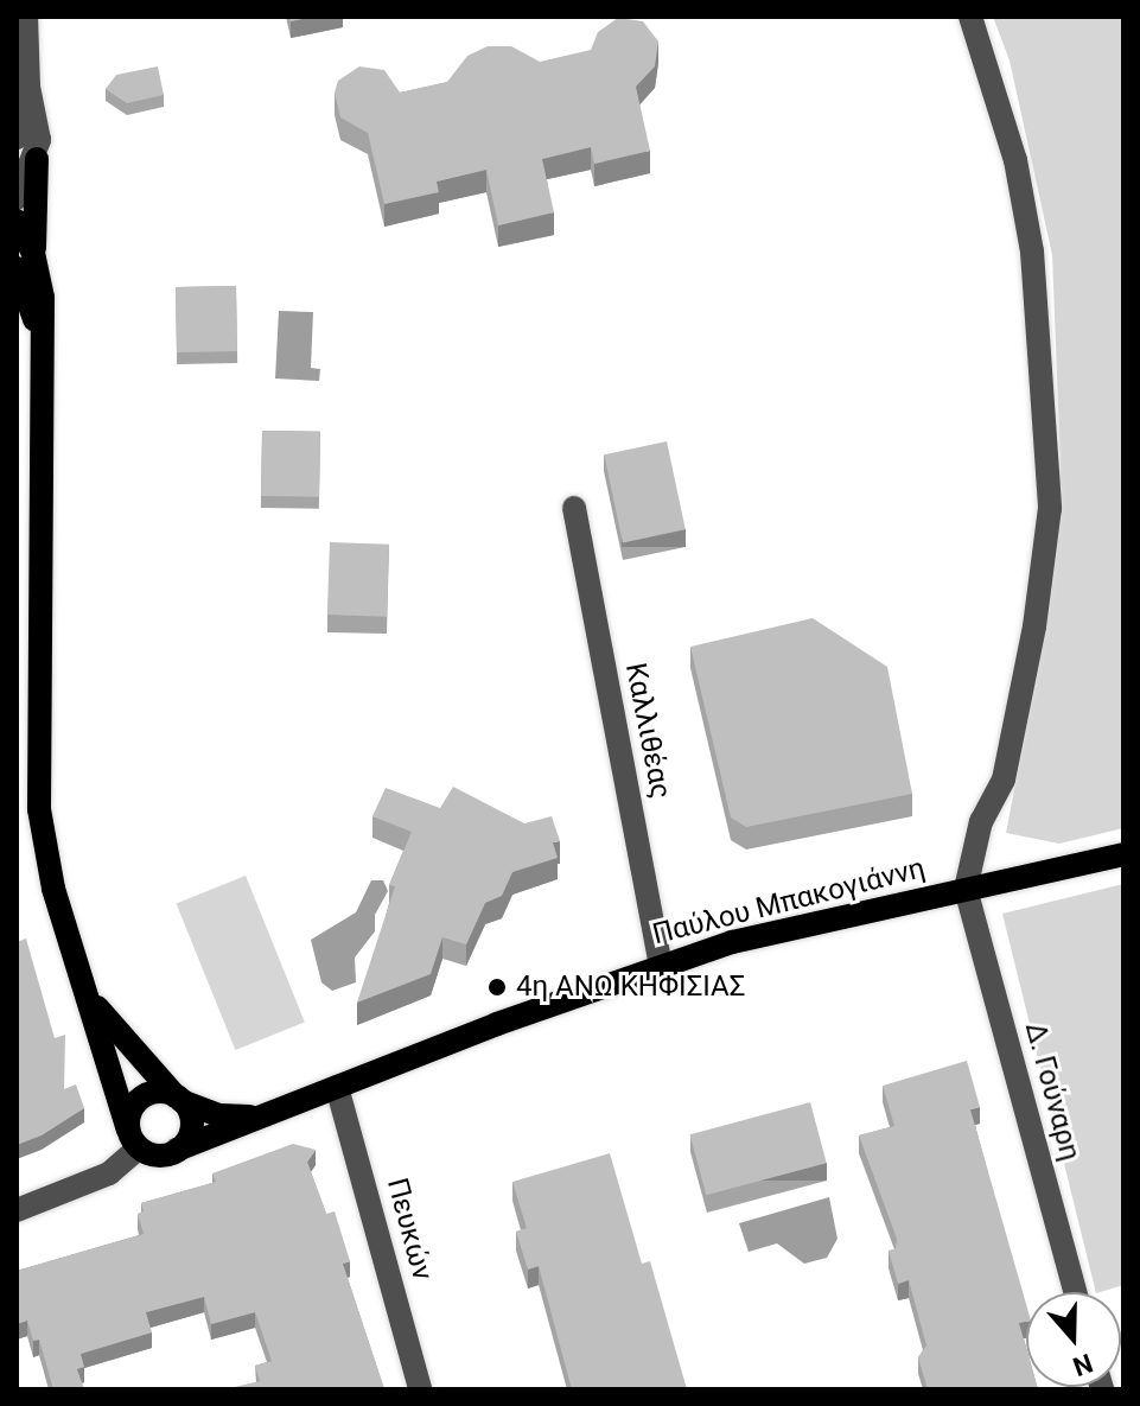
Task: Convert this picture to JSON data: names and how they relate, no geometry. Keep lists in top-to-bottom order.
{
  "streets": {
    "main road": ["Παύλου Μπακογιάννη"],
    "street": ["Καλλιθέας", "Δ. Γούναρη", "Πευκών"]
  },
  "crossings": [
    ["Καλλιθέας", "Παύλου Μπακογιάννη"],
    ["Παύλου Μπακογιάννη", "Δ. Γούναρη"],
    ["Παύλου Μπακογιάννη", "Πευκών"]
  ],
  "places": ["4η ΑΝΩ ΚΗΦΙΣΙΑΣ"],
  "north": "bottom"
}
